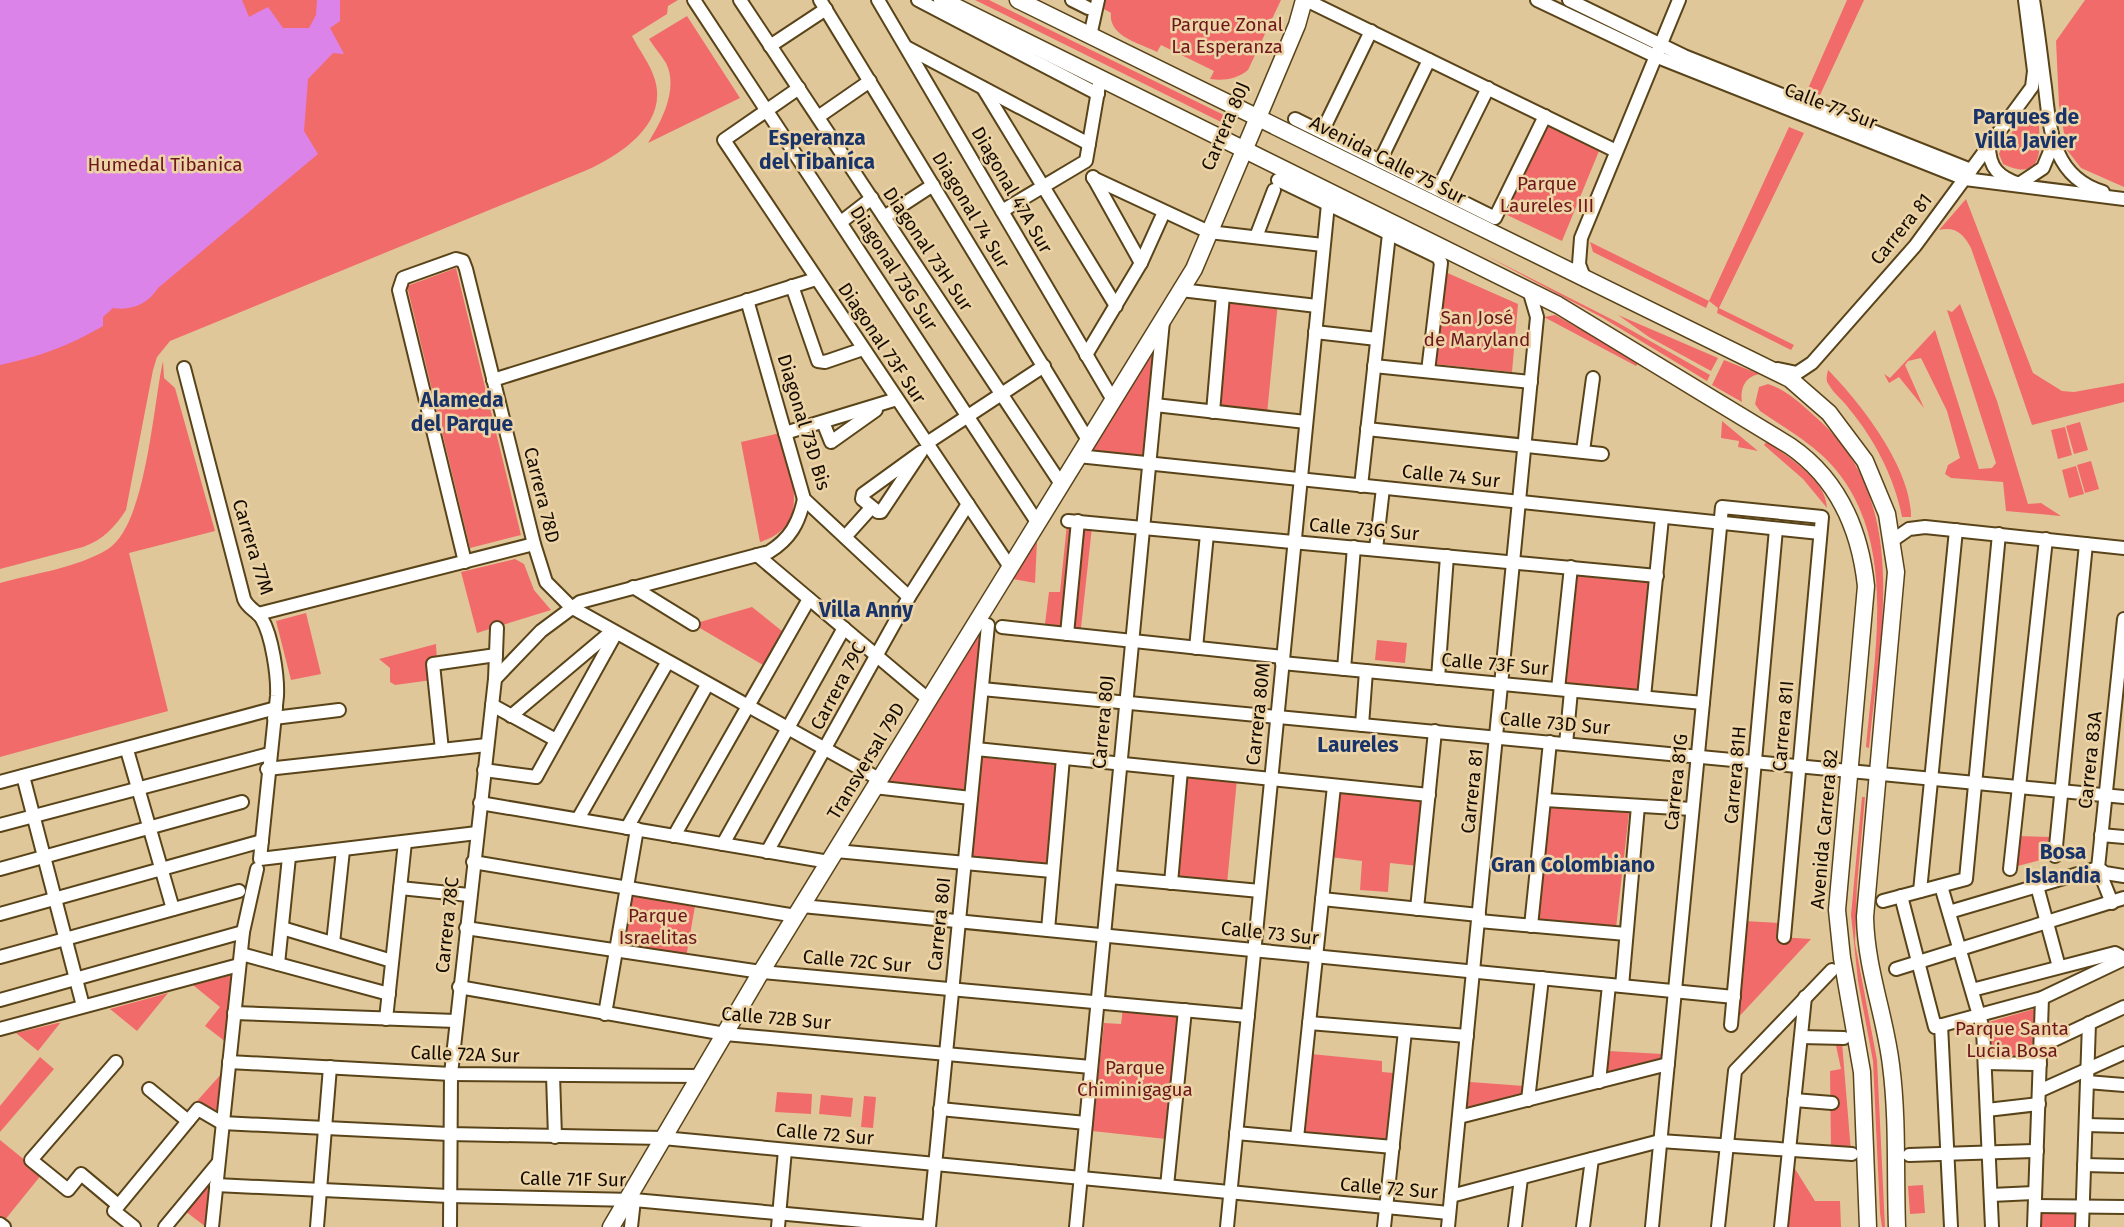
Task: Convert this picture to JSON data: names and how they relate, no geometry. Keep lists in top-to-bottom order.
{
  "streets": {
    "main road": [
      "Carrera 80J",
      "Avenida Calle 75 Sur",
      "Transversal 79D",
      "Avenida Carrera 82"
    ],
    "street": [
      "Calle 77 Sur",
      "Diagonal 47A Sur",
      "Diagonal 74 Sur",
      "Carrera 81",
      "Diagonal 73H Sur",
      "Diagonal 73G Sur",
      "Diagonal 73F Sur",
      "Diagonal 73D Bis",
      "Calle 74 Sur",
      "Carrera 78D",
      "Calle 73G Sur",
      "Carrera 77M",
      "Calle 73F Sur",
      "Carrera 79C",
      "Carrera 80M",
      "Calle 73D Sur",
      "Carrera 81I",
      "Carrera 83A",
      "Carrera 81H",
      "Carrera 81G",
      "Carrera 80I",
      "Carrera 78C",
      "Calle 73 Sur",
      "Calle 72C Sur",
      "Calle 72B Sur",
      "Calle 72A Sur",
      "Calle 72 Sur",
      "Calle 71F Sur"
    ]
  },
  "crossings": [
    ["Calle 77 Sur", "Carrera 81"],
    ["Carrera 80J", "Avenida Calle 75 Sur"],
    ["Carrera 80J", "Calle 74 Sur"],
    ["Carrera 80J", "Calle 73G Sur"],
    ["Carrera 80J", "Calle 73F Sur"],
    ["Carrera 80J", "Calle 73D Sur"],
    ["Carrera 80J", "Transversal 79D"],
    ["Carrera 80J", "Calle 73 Sur"],
    ["Carrera 80J", "Calle 72C Sur"],
    ["Carrera 80J", "Calle 72B Sur"],
    ["Carrera 80J", "Calle 72 Sur"],
    ["Avenida Calle 75 Sur", "Carrera 81"],
    ["Diagonal 47A Sur", "Transversal 79D"],
    ["Diagonal 74 Sur", "Transversal 79D"],
    ["Carrera 81", "Calle 74 Sur"],
    ["Carrera 81", "Calle 73G Sur"],
    ["Carrera 81", "Calle 73F Sur"],
    ["Carrera 81", "Calle 73D Sur"],
    ["Carrera 81", "Calle 73 Sur"],
    ["Carrera 81", "Calle 72 Sur"],
    ["Diagonal 73H Sur", "Transversal 79D"],
    ["Diagonal 73G Sur", "Diagonal 73F Sur"],
    ["Diagonal 73G Sur", "Transversal 79D"],
    ["Diagonal 73F Sur", "Carrera 79C"],
    ["Diagonal 73F Sur", "Transversal 79D"],
    ["Diagonal 73D Bis", "Carrera 79C"],
    ["Calle 74 Sur", "Carrera 80M"],
    ["Calle 74 Sur", "Carrera 81I"],
    ["Calle 74 Sur", "Transversal 79D"],
    ["Calle 74 Sur", "Carrera 81H"],
    ["Calle 74 Sur", "Carrera 81G"],
    ["Carrera 78D", "Carrera 79C"],
    ["Carrera 78D", "Transversal 79D"],
    ["Calle 73G Sur", "Calle 73F Sur"],
    ["Calle 73G Sur", "Carrera 80M"],
    ["Carrera 77M", "Calle 72A Sur"],
    ["Carrera 77M", "Calle 72 Sur"],
    ["Carrera 77M", "Calle 71F Sur"],
    ["Calle 73F Sur", "Carrera 80M"],
    ["Calle 73F Sur", "Carrera 81G"],
    ["Calle 73F Sur", "Carrera 80I"],
    ["Carrera 80M", "Calle 73D Sur"],
    ["Carrera 80M", "Calle 73 Sur"],
    ["Carrera 80M", "Calle 72C Sur"],
    ["Carrera 80M", "Calle 72 Sur"],
    ["Calle 73D Sur", "Carrera 81I"],
    ["Calle 73D Sur", "Carrera 83A"],
    ["Calle 73D Sur", "Carrera 81H"],
    ["Calle 73D Sur", "Carrera 81G"],
    ["Calle 73D Sur", "Avenida Carrera 82"],
    ["Calle 73D Sur", "Carrera 80I"],
    ["Carrera 81I", "Carrera 81G"],
    ["Transversal 79D", "Calle 73 Sur"],
    ["Transversal 79D", "Calle 72C Sur"],
    ["Transversal 79D", "Calle 72B Sur"],
    ["Transversal 79D", "Calle 72A Sur"],
    ["Transversal 79D", "Calle 72 Sur"],
    ["Transversal 79D", "Calle 71F Sur"],
    ["Carrera 81H", "Calle 73 Sur"],
    ["Carrera 81G", "Calle 73 Sur"],
    ["Carrera 80I", "Calle 73 Sur"],
    ["Carrera 80I", "Calle 72C Sur"],
    ["Carrera 80I", "Calle 72B Sur"],
    ["Carrera 80I", "Calle 72 Sur"],
    ["Carrera 80I", "Calle 71F Sur"],
    ["Carrera 78C", "Calle 73 Sur"],
    ["Carrera 78C", "Calle 72C Sur"],
    ["Carrera 78C", "Calle 72B Sur"],
    ["Carrera 78C", "Calle 72A Sur"],
    ["Carrera 78C", "Calle 72 Sur"],
    ["Carrera 78C", "Calle 71F Sur"]
  ],
  "districts": [
    "Parques de Villa Javier",
    "Esperanza del Tibaníca",
    "Alameda del Parque",
    "Villa Anny",
    "Laureles",
    "Bosa Islandia",
    "Gran Colombiano"
  ],
  "parks": [
    "Parque Zonal La Esperanza",
    "Humedal Tibanica",
    "Parque Laureles III",
    "San José de Maryland",
    "Parque Israelitas",
    "Parque Santa Lucia Bosa",
    "Parque Chiminigagua"
  ]
}
